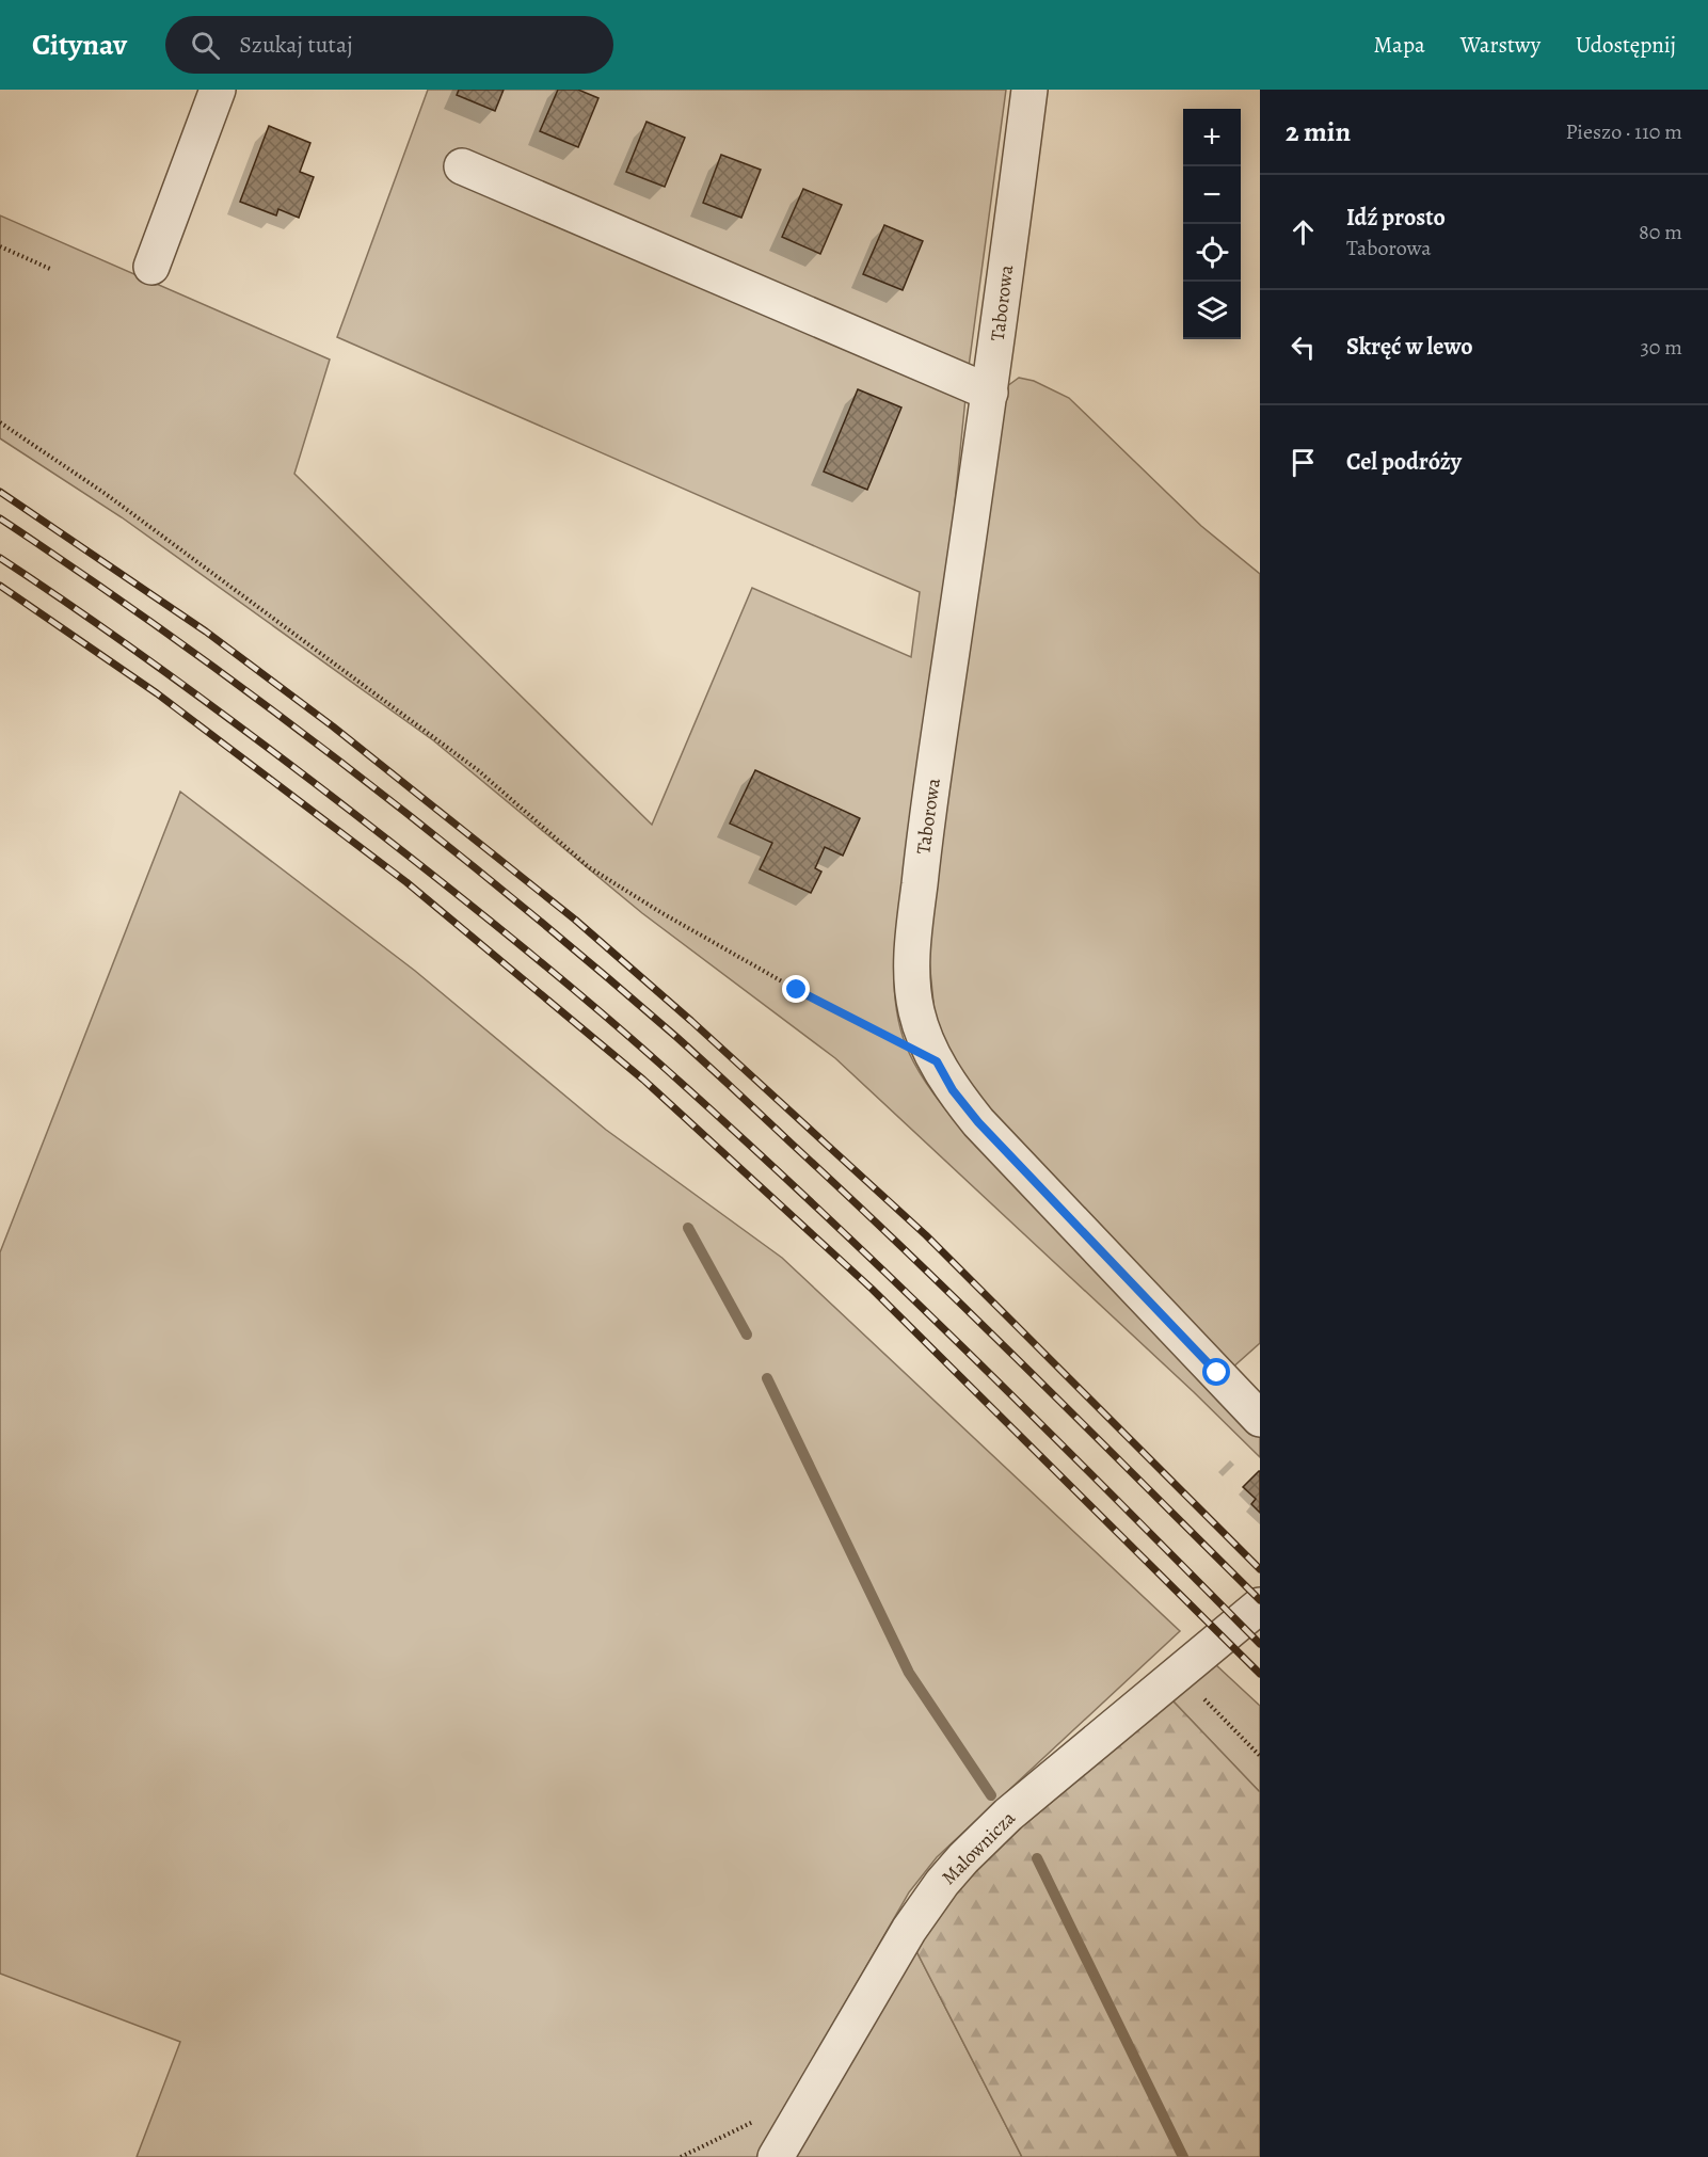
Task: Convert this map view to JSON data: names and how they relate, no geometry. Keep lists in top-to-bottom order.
{
  "streets": {
    "street": ["Taborowa", "Malownicza"]
  },
  "page": {
    "header": "Citynav",
    "search": "Szukaj tutaj",
    "nav": ["Mapa", "Warstwy", "Udostępnij"],
    "heading": ["2 min", "Pieszo · 110 m"],
    "map_buttons": ["+", "−"],
    "list": [
      ["Idź prosto", "Taborowa", "80 m"],
      ["Skręć w lewo", "30 m"],
      "Cel podróży"
    ]
  }
}
